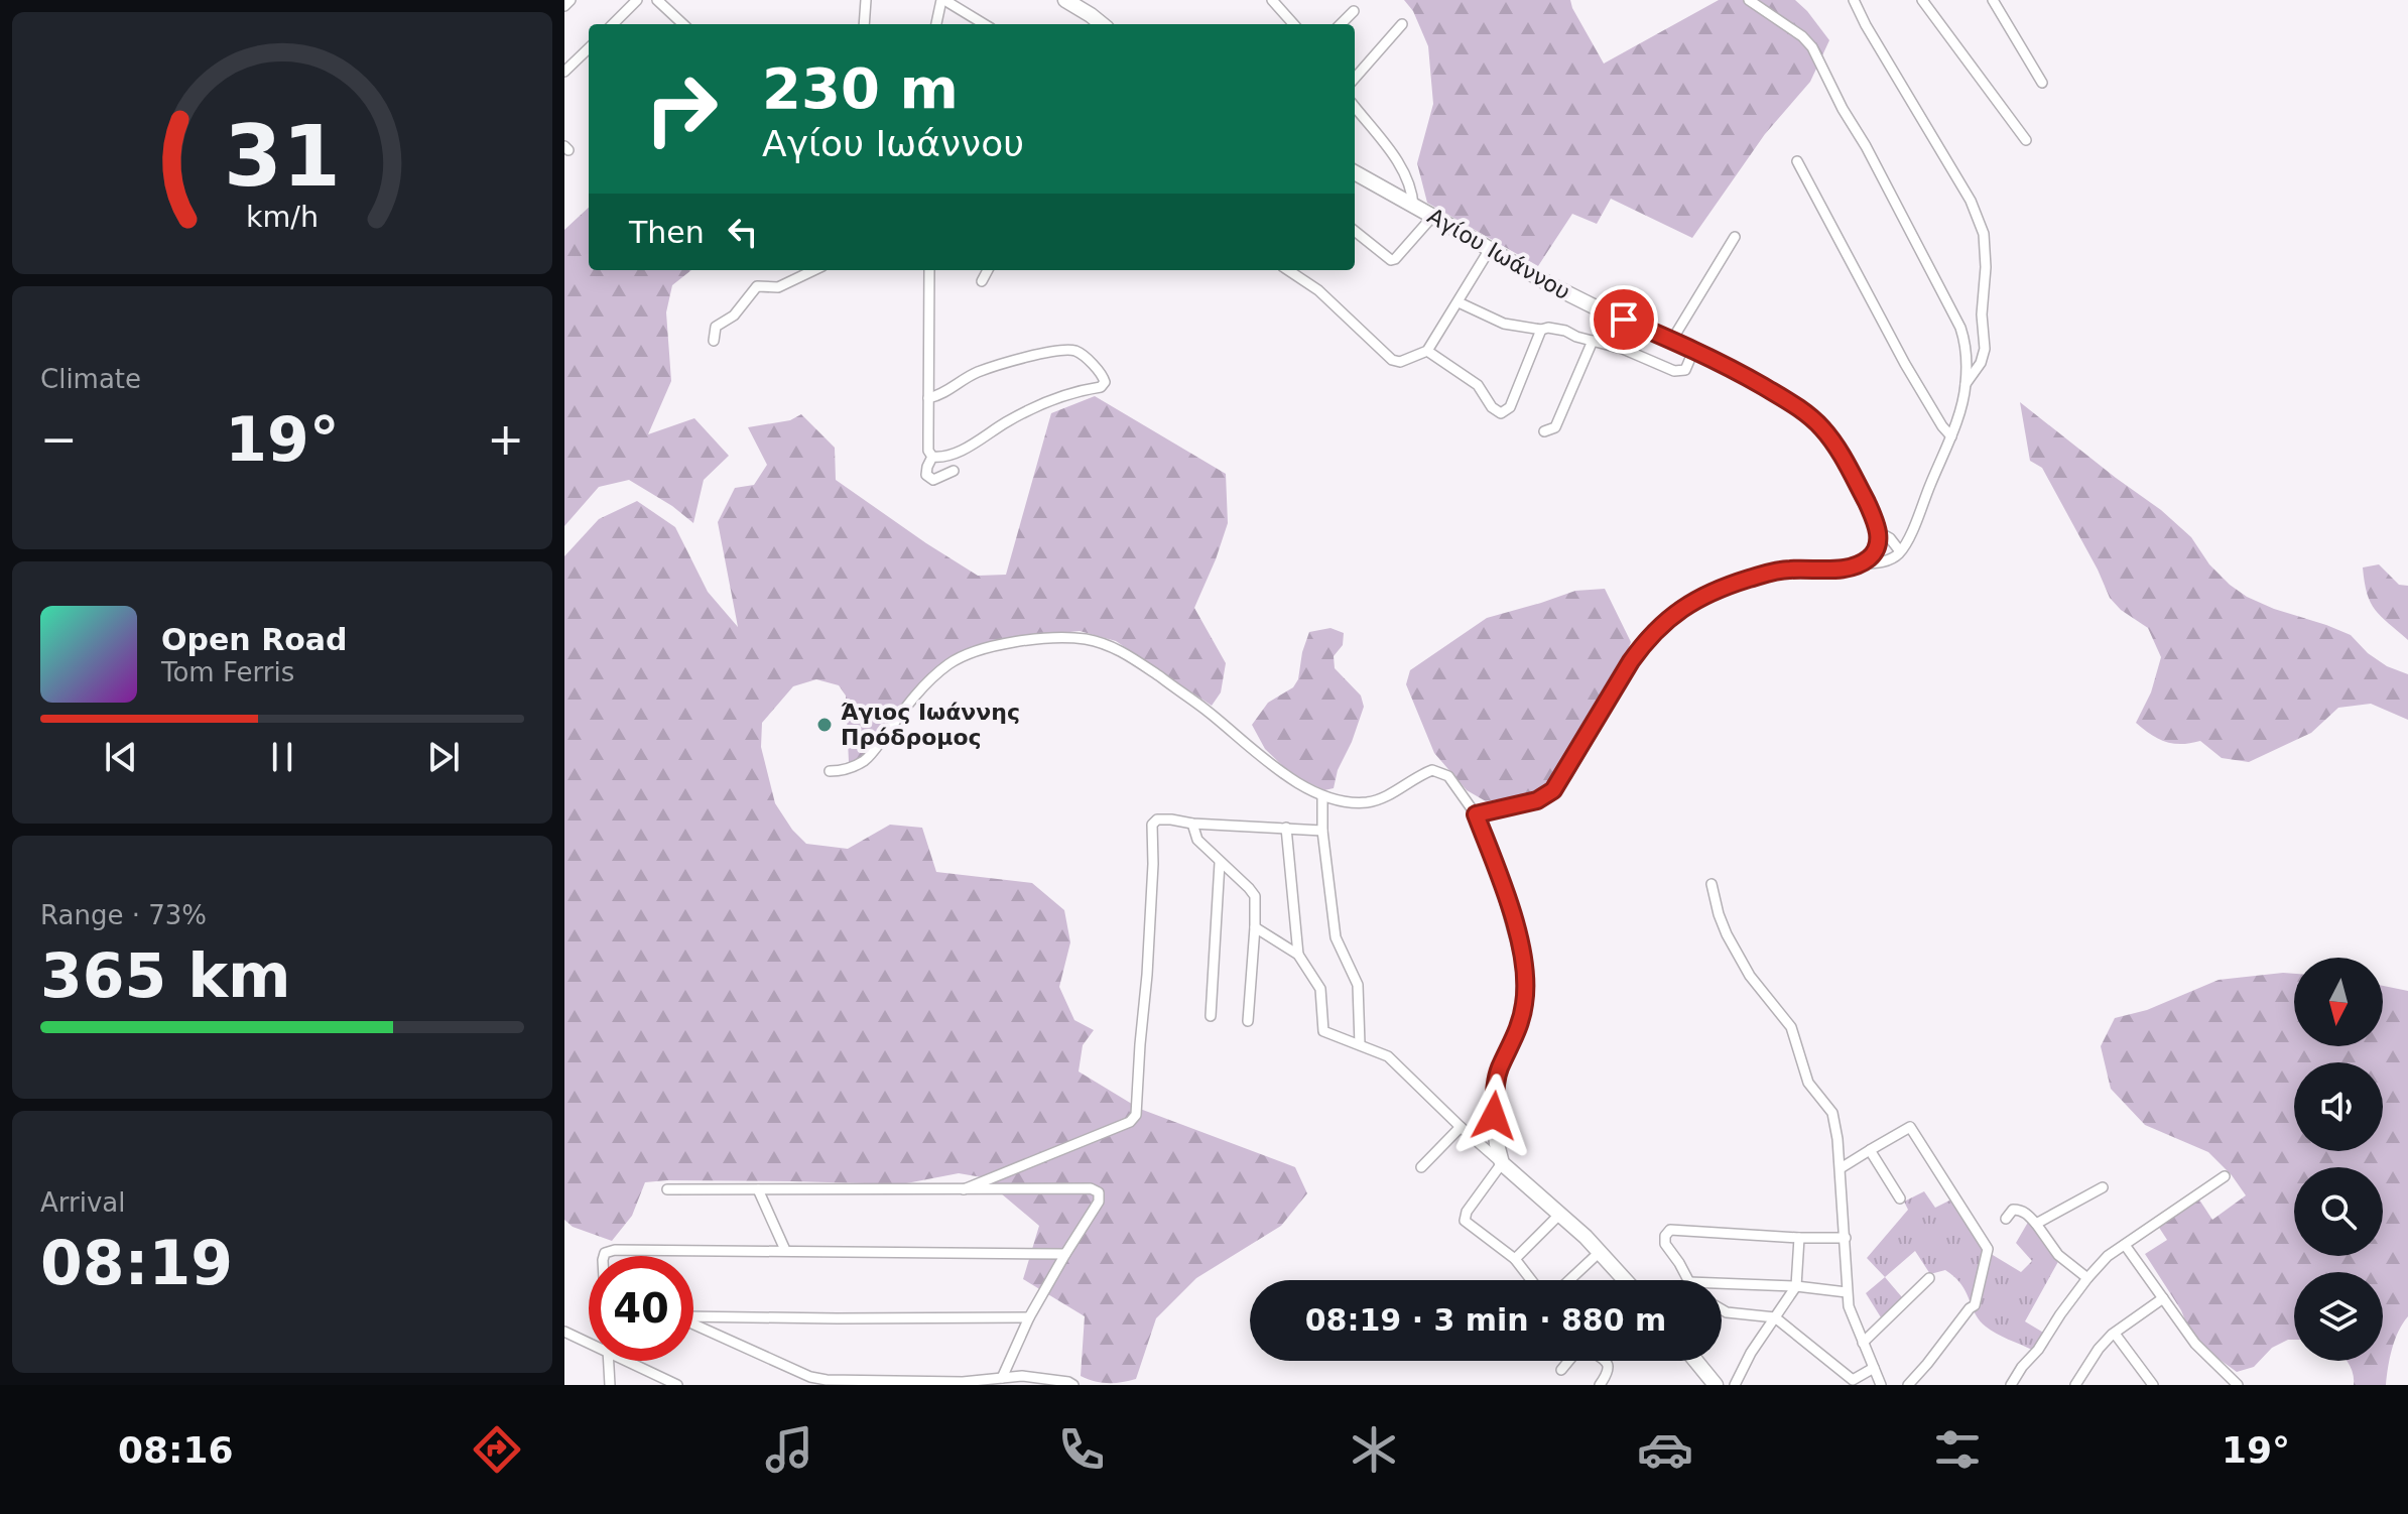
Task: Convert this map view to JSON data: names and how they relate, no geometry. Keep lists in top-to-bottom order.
{
  "streets": {
    "street": ["Αγίου Ιωάννου"]
  },
  "places": ["Άγιος Ιωάννης Πρόδρομος"],
  "north": "bottom",
  "page": {
    "turn": ["230 m", "Αγίου Ιωάννου"],
    "then": "Then",
    "tile": [
      "Climate",
      ["Range · 73%", "365 km"],
      ["Arrival", "08:19"]
    ],
    "heat": ["−", "19°", "+"],
    "song": ["Open Road", "Tom Ferris"],
    "limit": "40",
    "trip": "08:19 · 3 min · 880 m",
    "tabs": ["08:16", "19°"],
    "gauge": ["31", "km/h"]
  }
}
